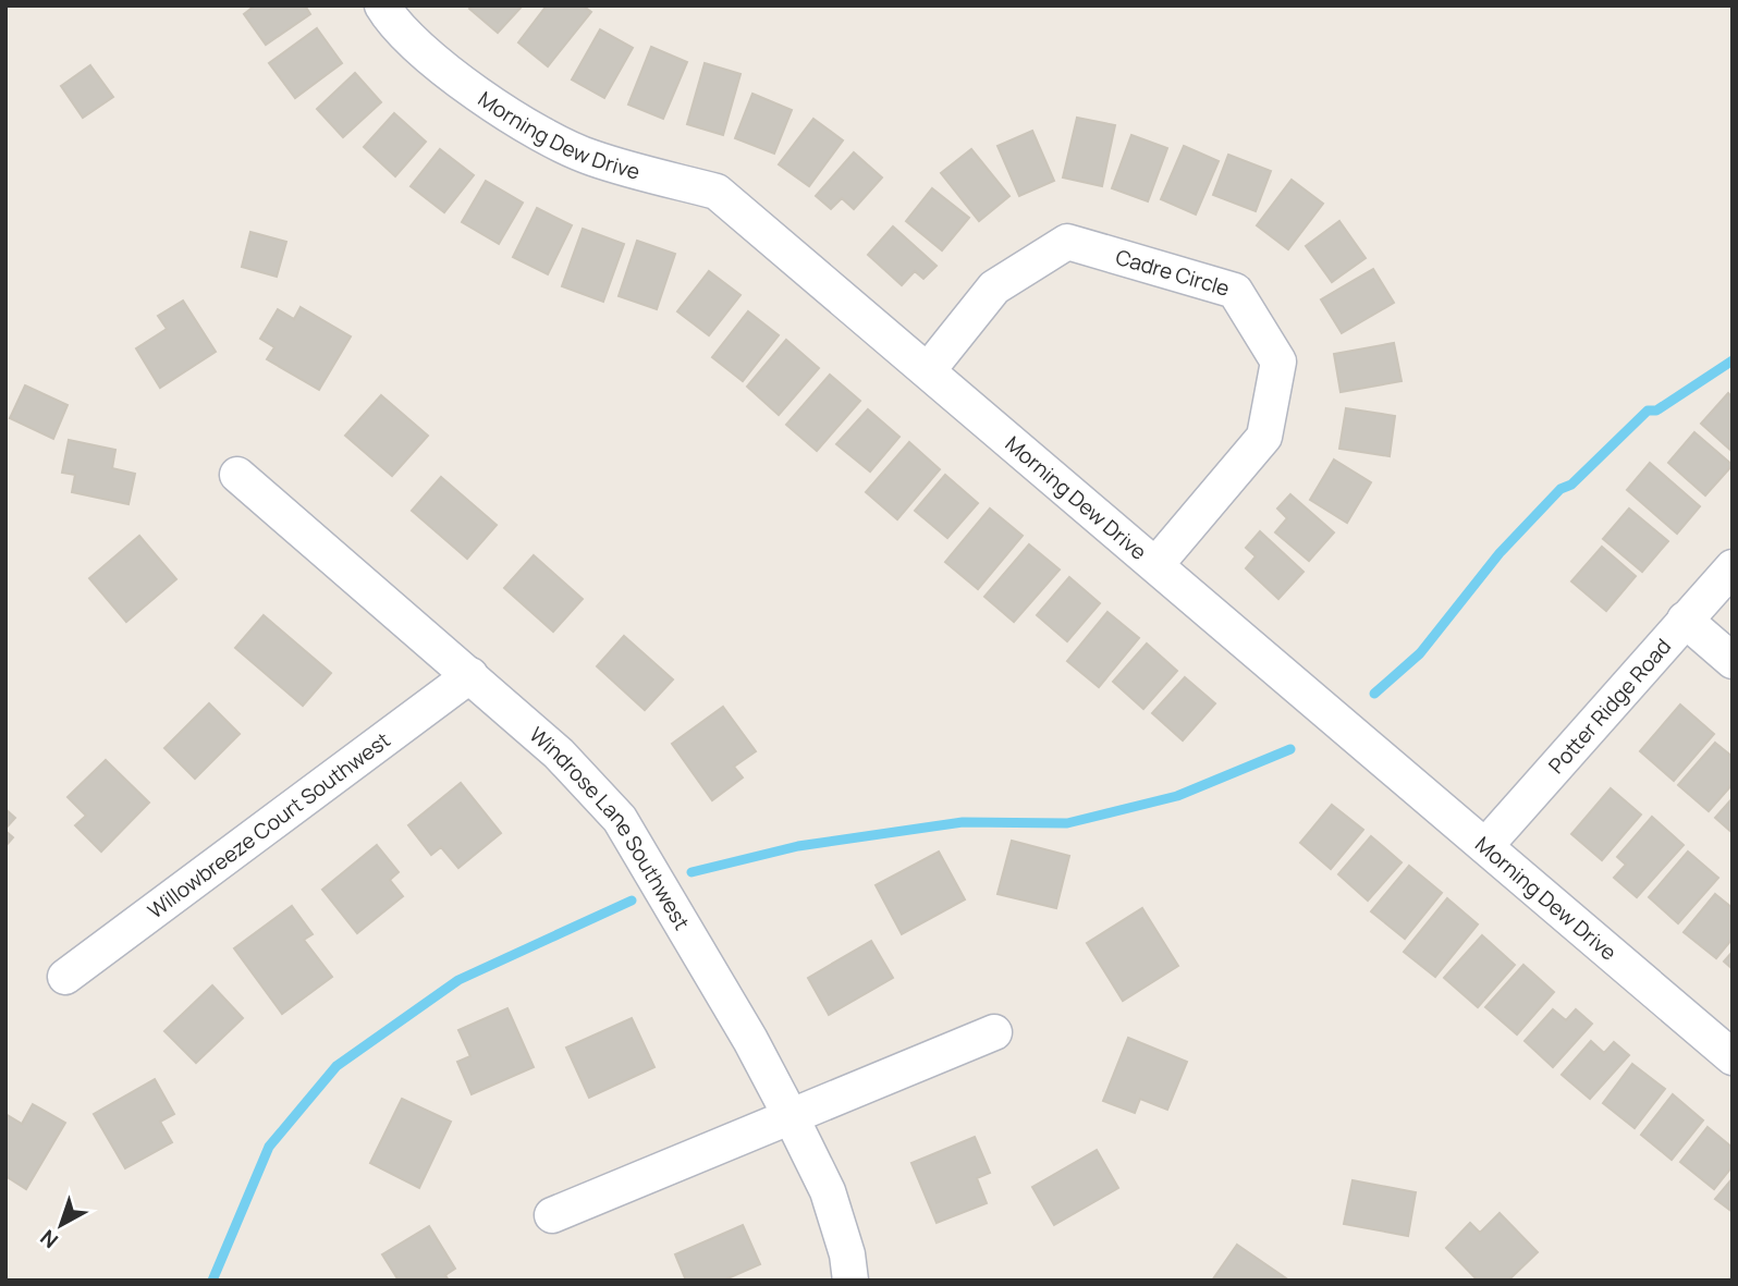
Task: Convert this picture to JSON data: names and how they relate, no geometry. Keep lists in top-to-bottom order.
{
  "streets": {
    "street": [
      "Morning Dew Drive",
      "Cadre Circle",
      "Potter Ridge Road",
      "Willowbreeze Court Southwest",
      "Windrose Lane Southwest"
    ]
  },
  "crossings": [
    ["Morning Dew Drive", "Cadre Circle"],
    ["Morning Dew Drive", "Potter Ridge Road"],
    ["Willowbreeze Court Southwest", "Windrose Lane Southwest"]
  ],
  "north": "bottom left"
}
